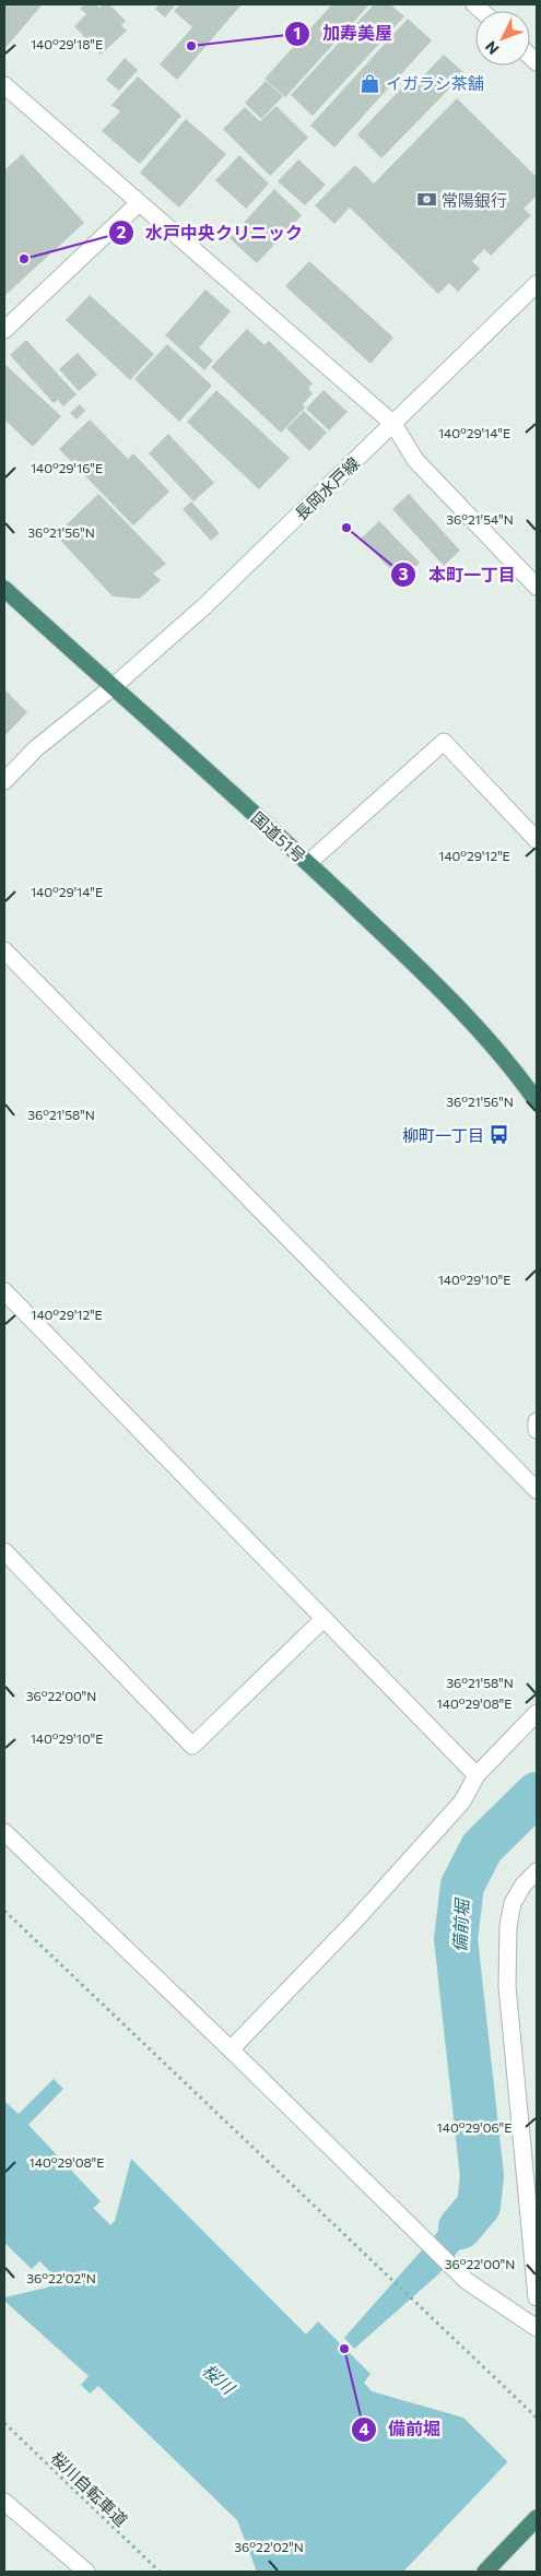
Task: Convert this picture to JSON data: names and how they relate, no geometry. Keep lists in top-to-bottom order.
{
  "streets": {
    "highway": ["国道51号"],
    "street": ["長岡水戸線"],
    "path": ["桜川自転車道"]
  },
  "crossings": [
    ["長岡水戸線", "国道51号"]
  ],
  "water": ["備前堀", "桜川"],
  "places": {
    "other": [
      "加寿美屋",
      "水戸中央クリニック",
      "本町一丁目",
      "備前堀"
    ],
    "shop": ["イガラシ茶舗"],
    "bank": ["常陽銀行"],
    "bus stop": ["柳町一丁目"]
  },
  "north": "bottom left",
  "coordinates": [
    "140°29'18\"E",
    "140°29'14\"E",
    "140°29'16\"E",
    "36°21'54\"N",
    "36°21'56\"N",
    "140°29'12\"E",
    "36°21'58\"N",
    "140°29'10\"E",
    "36°22'00\"N",
    "140°29'08\"E",
    "140°29'06\"E",
    "36°22'02\"N"
  ]
}
